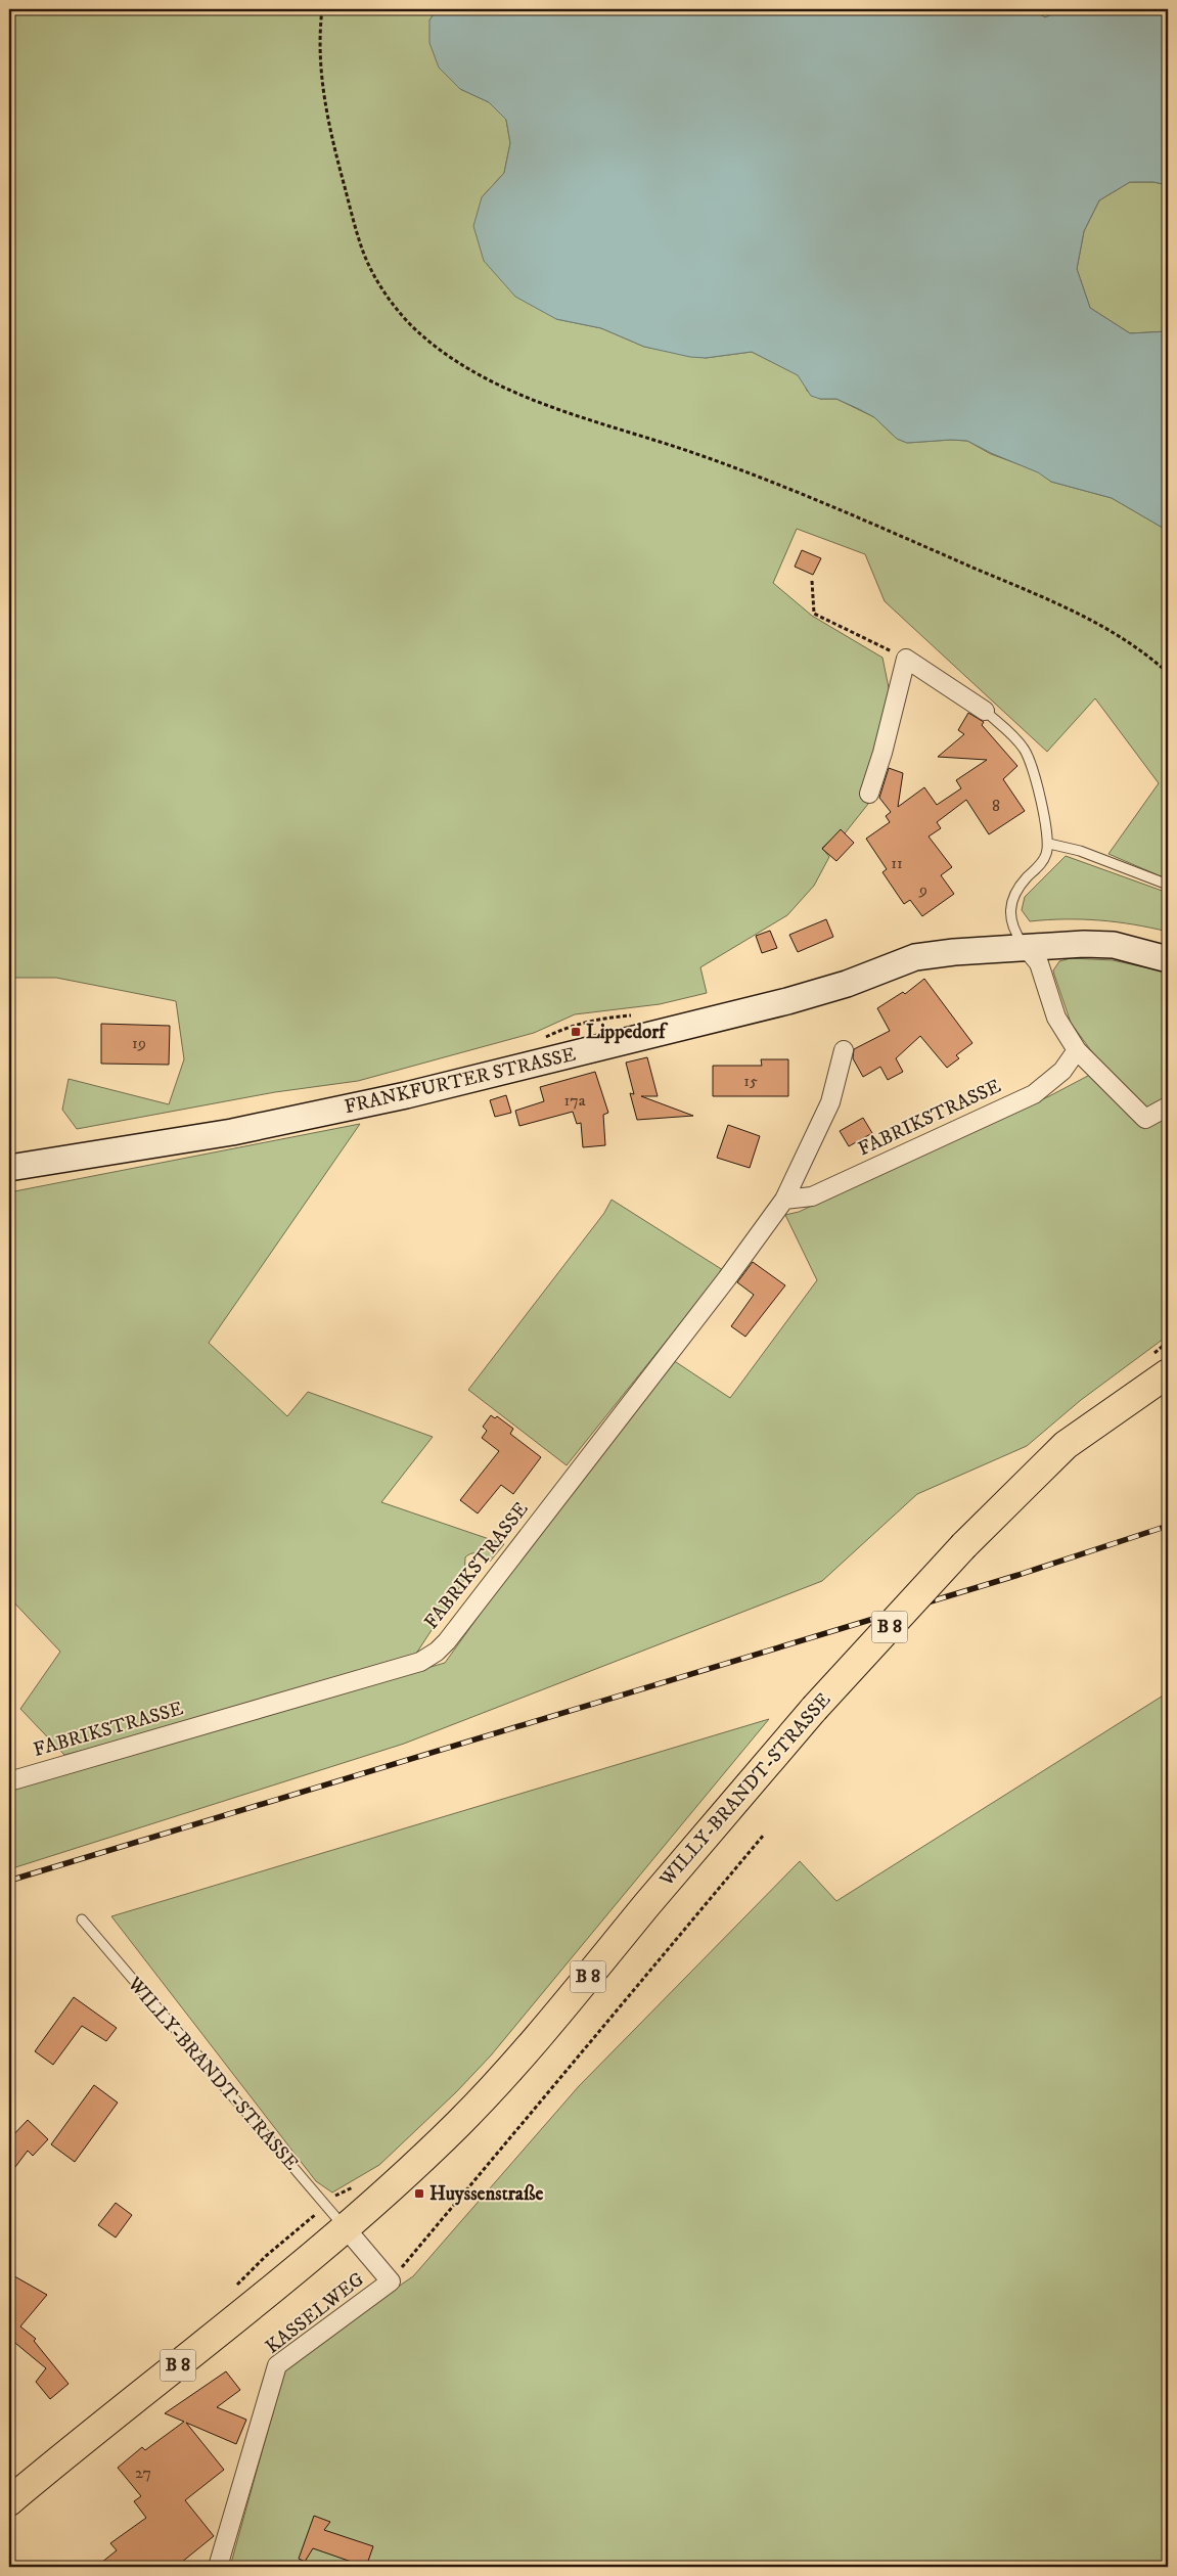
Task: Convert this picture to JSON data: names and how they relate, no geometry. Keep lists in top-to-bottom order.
{
  "streets": {
    "main road": ["FRANKFURTER STRASSE", "B 8", "WILLY-BRANDT-STRASSE"],
    "street": ["FABRIKSTRASSE", "KASSELWEG"]
  },
  "crossings": [
    ["WILLY-BRANDT-STRASSE", "KASSELWEG"]
  ],
  "places": {
    "transit": ["Lippedorf", "Huyssenstraße"]
  },
  "house_numbers": [
    "8",
    "11",
    "9",
    "19",
    "15",
    "17a",
    "27"
  ]
}
